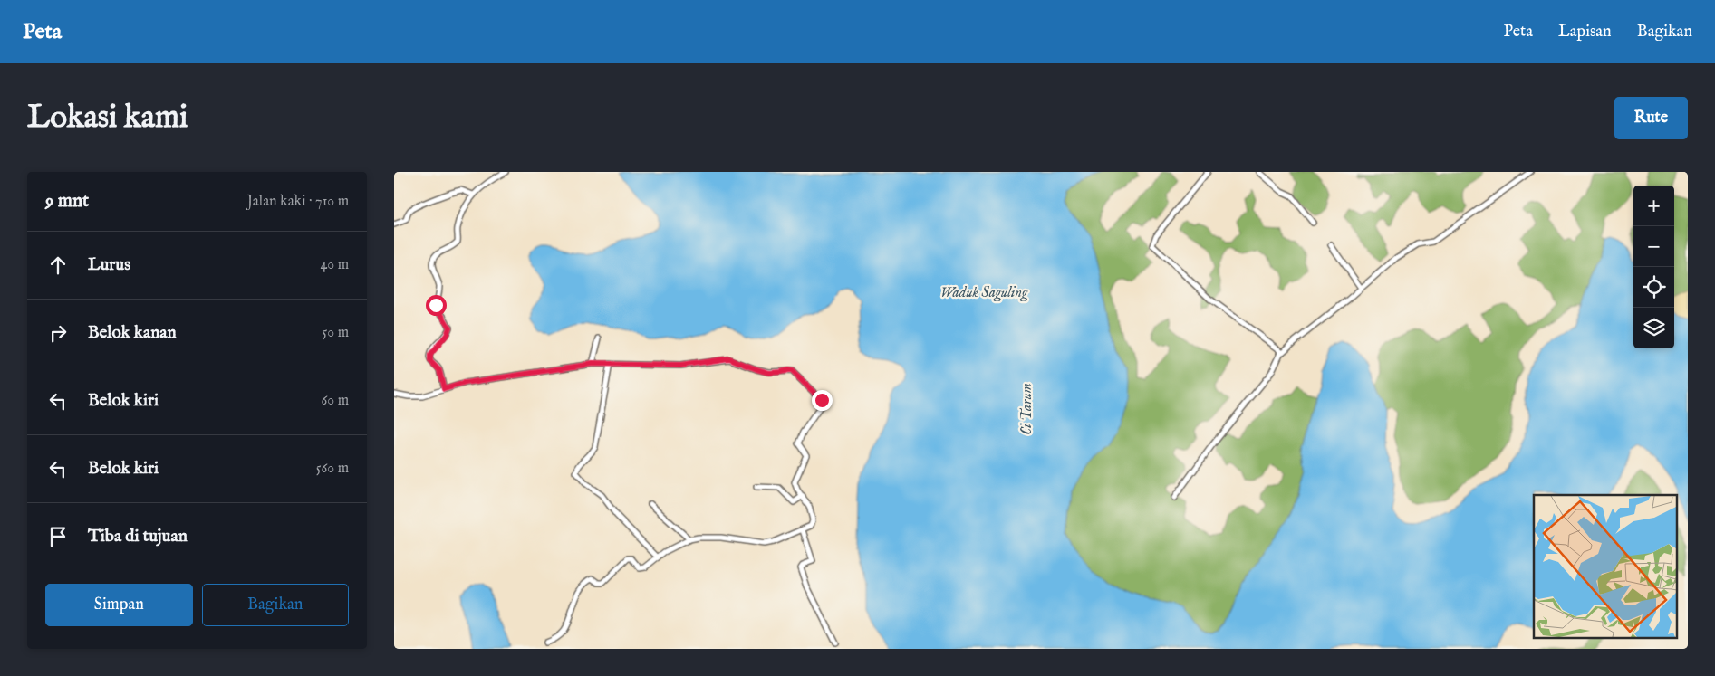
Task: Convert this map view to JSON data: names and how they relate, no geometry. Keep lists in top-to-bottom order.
{
  "water": ["Waduk Saguling", "Ci Tarum"],
  "page": {
    "header": "Peta",
    "nav": ["Peta", "Lapisan", "Bagikan"],
    "buttons": [
      "Rute",
      ["Simpan", "Bagikan"]
    ],
    "title": "Lokasi kami",
    "heading": ["9 mnt", "Jalan kaki · 710 m"],
    "map_buttons": ["+", "−"],
    "list": [
      ["Lurus", "40 m"],
      ["Belok kanan", "50 m"],
      ["Belok kiri", "60 m"],
      ["Belok kiri", "560 m"],
      "Tiba di tujuan"
    ]
  }
}
